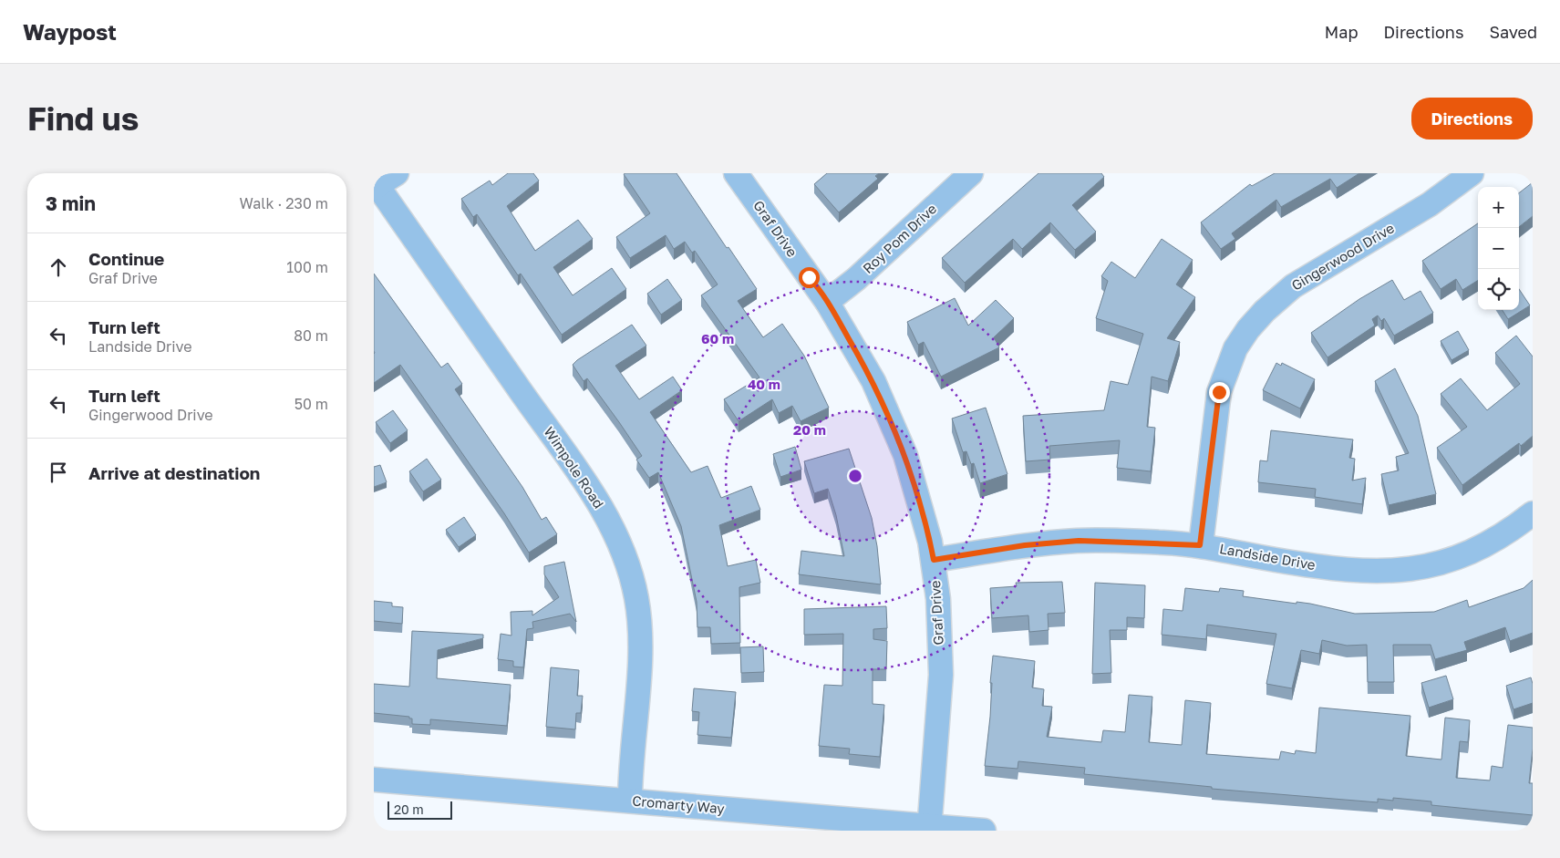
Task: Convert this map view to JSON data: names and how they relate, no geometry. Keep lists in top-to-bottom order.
{
  "streets": {
    "street": [
      "Graf Drive",
      "Roy Pom Drive",
      "Gingerwood Drive",
      "Wimpole Road",
      "Landside Drive",
      "Cromarty Way"
    ]
  },
  "crossings": [
    ["Graf Drive", "Roy Pom Drive"],
    ["Graf Drive", "Landside Drive"],
    ["Graf Drive", "Cromarty Way"],
    ["Gingerwood Drive", "Landside Drive"],
    ["Wimpole Road", "Cromarty Way"]
  ],
  "scale_bar": "20 m",
  "page": {
    "header": "Waypost",
    "nav": ["Map", "Directions", "Saved"],
    "buttons": "Directions",
    "title": "Find us",
    "heading": ["3 min", "Walk · 230 m"],
    "map_buttons": ["+", "−"],
    "list": [
      ["Continue", "Graf Drive", "100 m"],
      ["Turn left", "Landside Drive", "80 m"],
      ["Turn left", "Gingerwood Drive", "50 m"],
      "Arrive at destination"
    ],
    "scale": "20 m"
  },
  "rings": ["60 m", "40 m", "20 m"]
}
